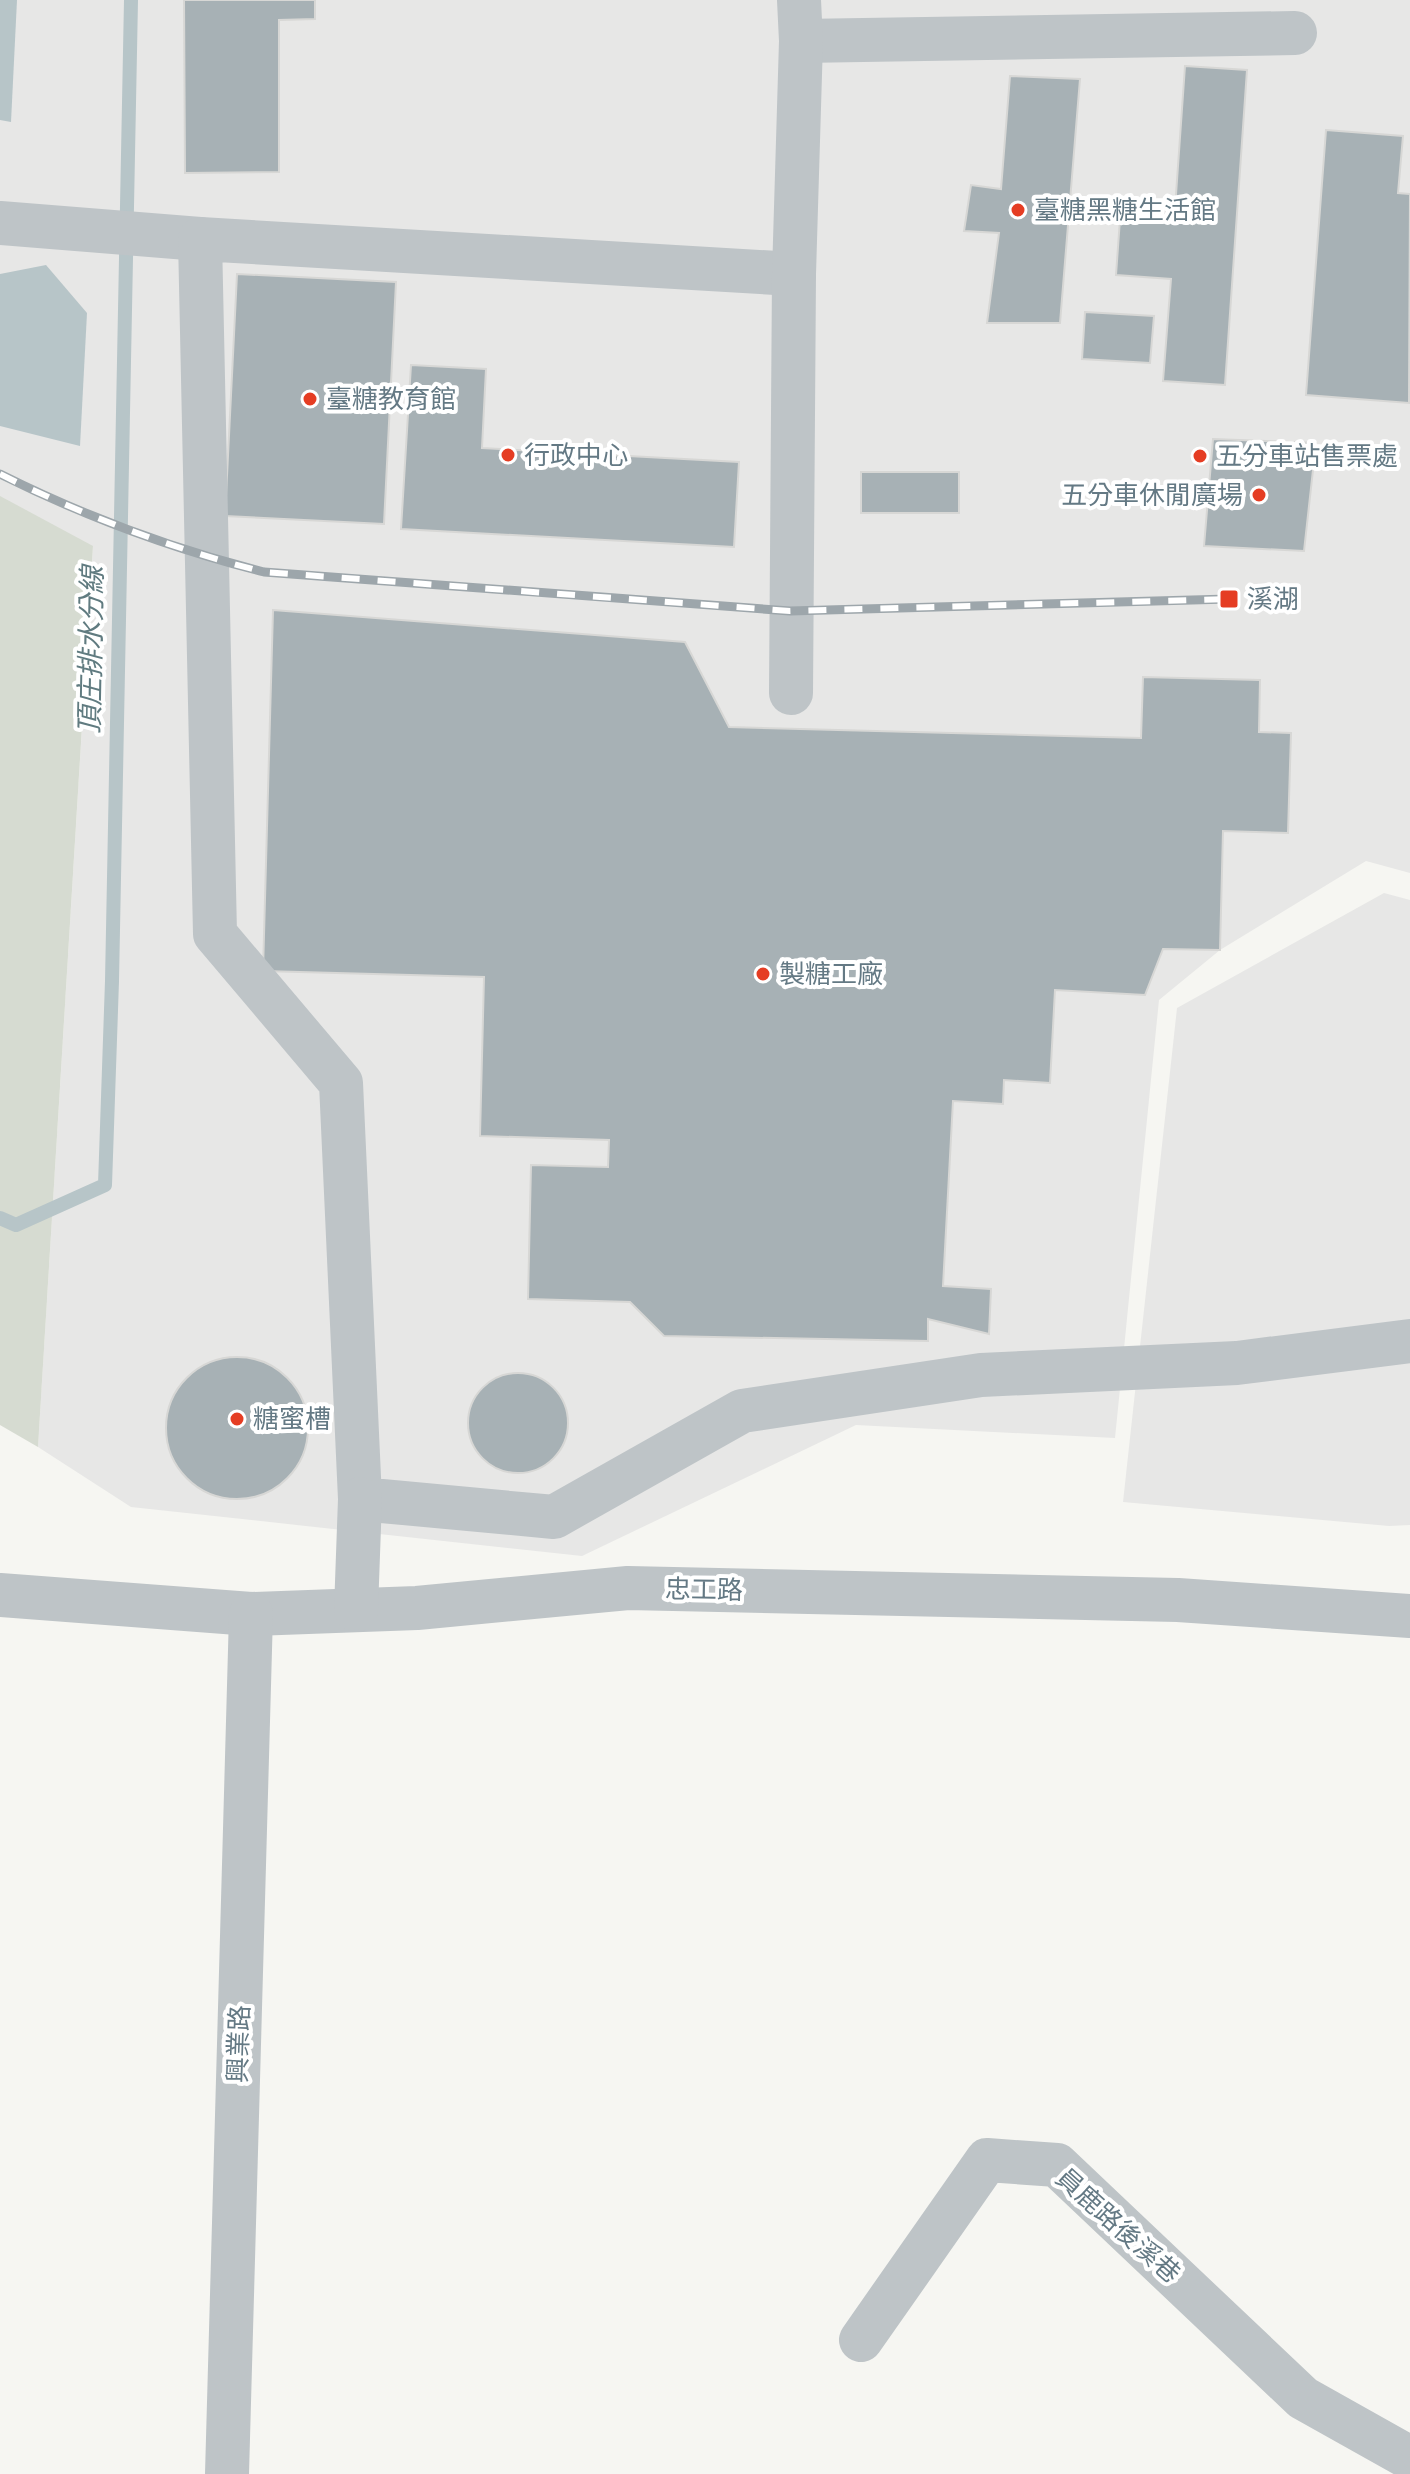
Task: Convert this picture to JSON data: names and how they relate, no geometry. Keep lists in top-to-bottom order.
{
  "streets": {
    "street": ["忠工路", "興業路", "員鹿路後溪巷"]
  },
  "crossings": [
    ["忠工路", "興業路"]
  ],
  "water": ["頂庄排水分線"],
  "places": {
    "other": [
      "臺糖黑糖生活館",
      "臺糖教育館",
      "行政中心",
      "五分車站售票處",
      "五分車休閒廣場",
      "製糖工廠",
      "糖蜜槽"
    ],
    "transit": ["溪湖"]
  }
}
